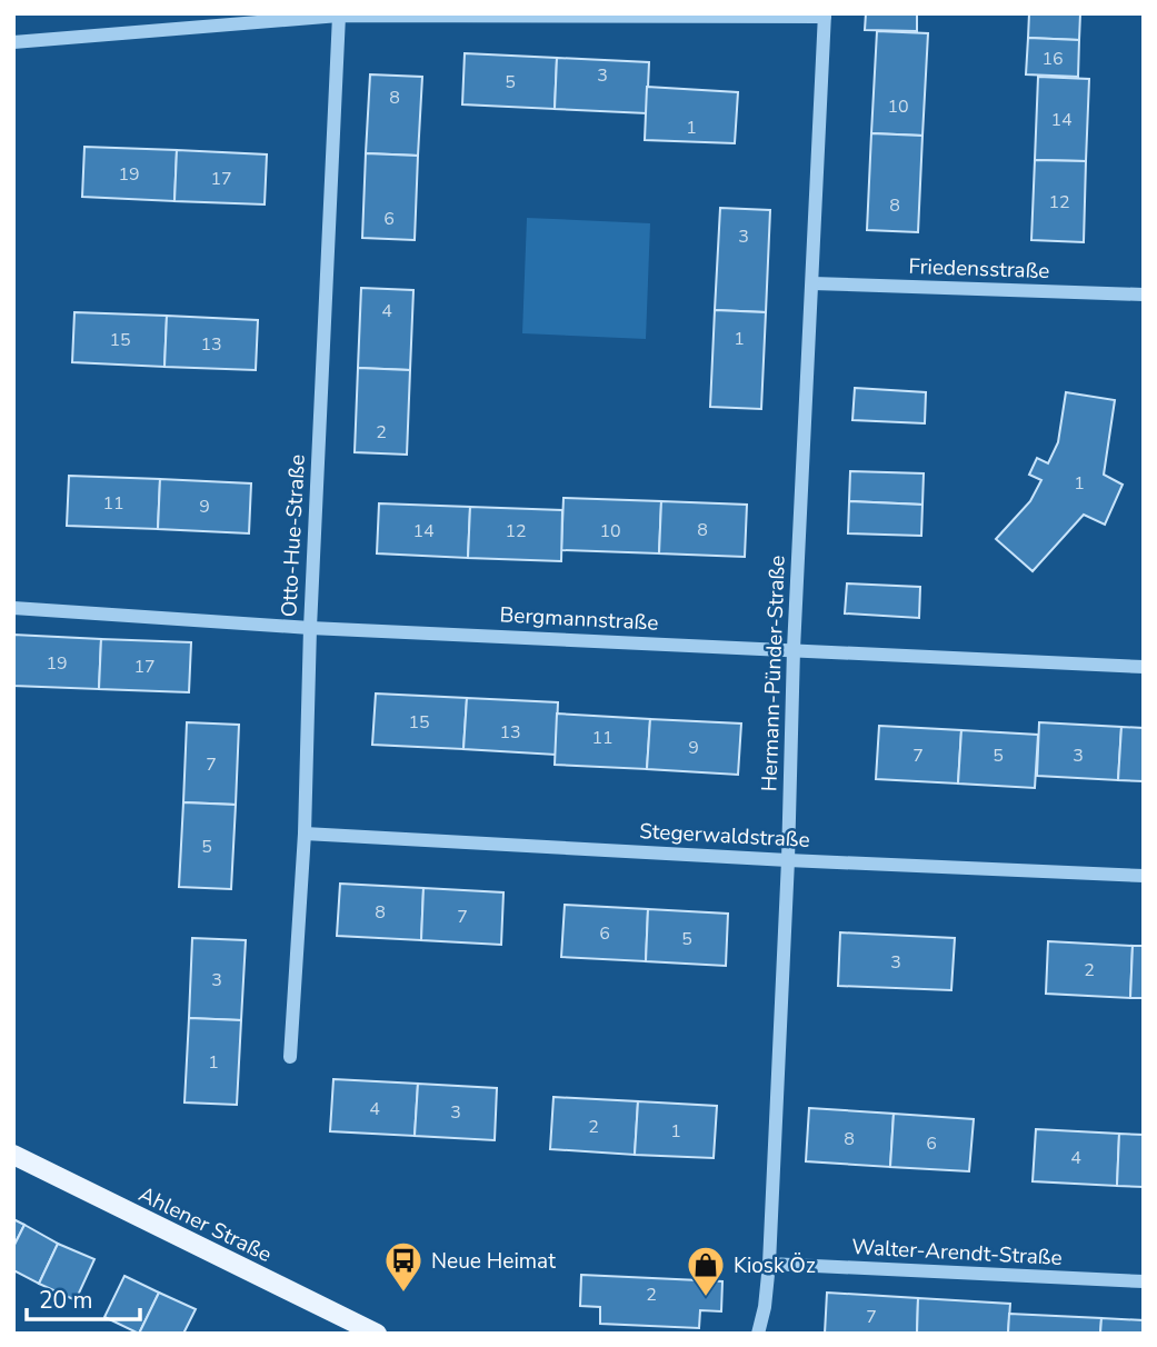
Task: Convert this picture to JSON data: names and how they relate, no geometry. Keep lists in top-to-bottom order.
{
  "streets": {
    "main road": ["Ahlener Straße"],
    "street": [
      "Friedensstraße",
      "Otto-Hue-Straße",
      "Bergmannstraße",
      "Hermann-Pünder-Straße",
      "Stegerwaldstraße",
      "Walter-Arendt-Straße"
    ]
  },
  "crossings": [
    ["Friedensstraße", "Hermann-Pünder-Straße"],
    ["Otto-Hue-Straße", "Bergmannstraße"],
    ["Otto-Hue-Straße", "Stegerwaldstraße"],
    ["Bergmannstraße", "Hermann-Pünder-Straße"],
    ["Hermann-Pünder-Straße", "Stegerwaldstraße"],
    ["Hermann-Pünder-Straße", "Walter-Arendt-Straße"]
  ],
  "places": {
    "bus stop": ["Neue Heimat"],
    "shop": ["Kiosk Öz"]
  },
  "house_numbers": [
    "16",
    "3",
    "5",
    "8",
    "10",
    "14",
    "1",
    "19",
    "17",
    "12",
    "8",
    "6",
    "3",
    "4",
    "1",
    "15",
    "13",
    "2",
    "1",
    "11",
    "9",
    "8",
    "14",
    "12",
    "10",
    "19",
    "17",
    "15",
    "13",
    "11",
    "9",
    "7",
    "5",
    "3",
    "7",
    "5",
    "8",
    "7",
    "6",
    "5",
    "3",
    "2",
    "3",
    "1",
    "4",
    "3",
    "2",
    "1",
    "8",
    "6",
    "4",
    "2",
    "7"
  ],
  "scale_bar": "20 m"
}
